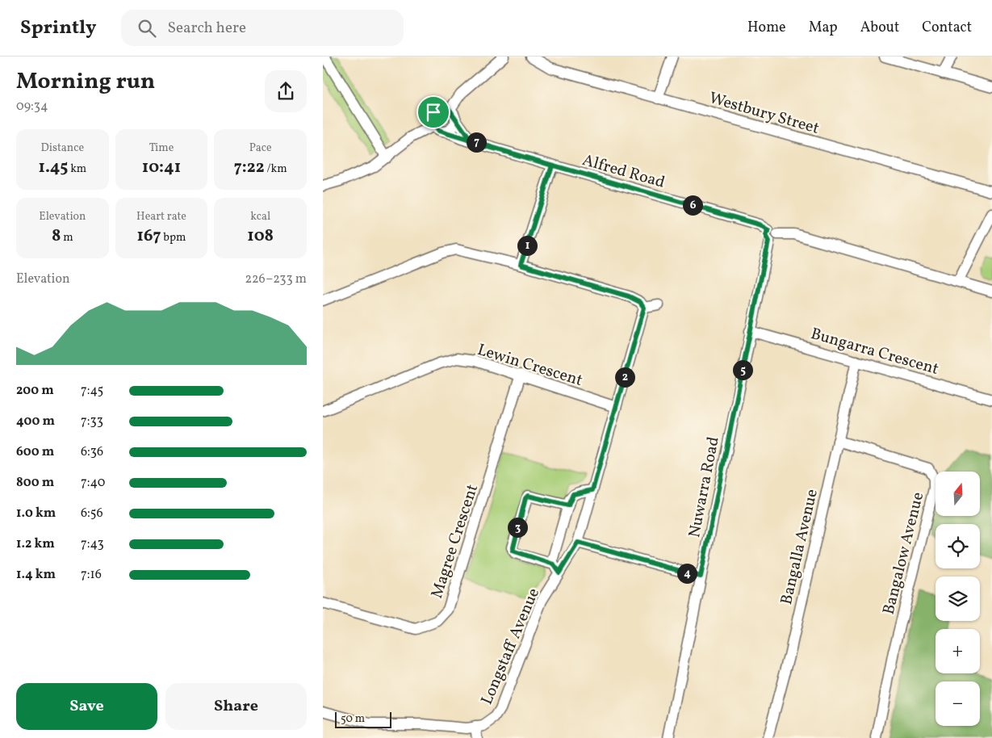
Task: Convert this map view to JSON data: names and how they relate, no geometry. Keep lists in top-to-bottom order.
{
  "streets": {
    "street": [
      "Westbury Street",
      "Alfred Road",
      "Bungarra Crescent",
      "Lewin Crescent",
      "Nuwarra Road",
      "Magree Crescent",
      "Bangalla Avenue",
      "Bangalow Avenue",
      "Longstaff Avenue"
    ]
  },
  "crossings": [
    ["Alfred Road", "Nuwarra Road"],
    ["Bungarra Crescent", "Nuwarra Road"],
    ["Bungarra Crescent", "Bangalla Avenue"],
    ["Lewin Crescent", "Magree Crescent"],
    ["Lewin Crescent", "Longstaff Avenue"],
    ["Bangalla Avenue", "Bangalow Avenue"]
  ],
  "scale_bar": "50 m",
  "north": "top",
  "page": {
    "header": "Sprintly",
    "search": "Search here",
    "nav": [
      "Home",
      "Map",
      "About",
      "Contact"
    ],
    "heading": ["Morning run", "09:34"],
    "stats": [
      ["Distance", "1.45 km"],
      ["Time", "10:41"],
      ["Pace", "7:22 /km"],
      ["Elevation", "8 m"],
      ["Heart rate", "167 bpm"],
      ["kcal", "108"]
    ],
    "pins": [
      "7",
      "6",
      "1",
      "5",
      "2",
      "3",
      "4"
    ],
    "chart": ["Elevation", "226–233 m"],
    "list": [
      {
        "name": "200 m",
        "note": "7:45"
      },
      {
        "name": "400 m",
        "note": "7:33"
      },
      {
        "name": "600 m",
        "note": "6:36"
      },
      {
        "name": "800 m",
        "note": "7:40"
      },
      {
        "name": "1.0 km",
        "note": "6:56"
      },
      {
        "name": "1.2 km",
        "note": "7:43"
      },
      {
        "name": "1.4 km",
        "note": "7:16"
      }
    ],
    "map_buttons": ["+", "−"],
    "buttons": ["Save", "Share"],
    "scale": "50 m"
  }
}
